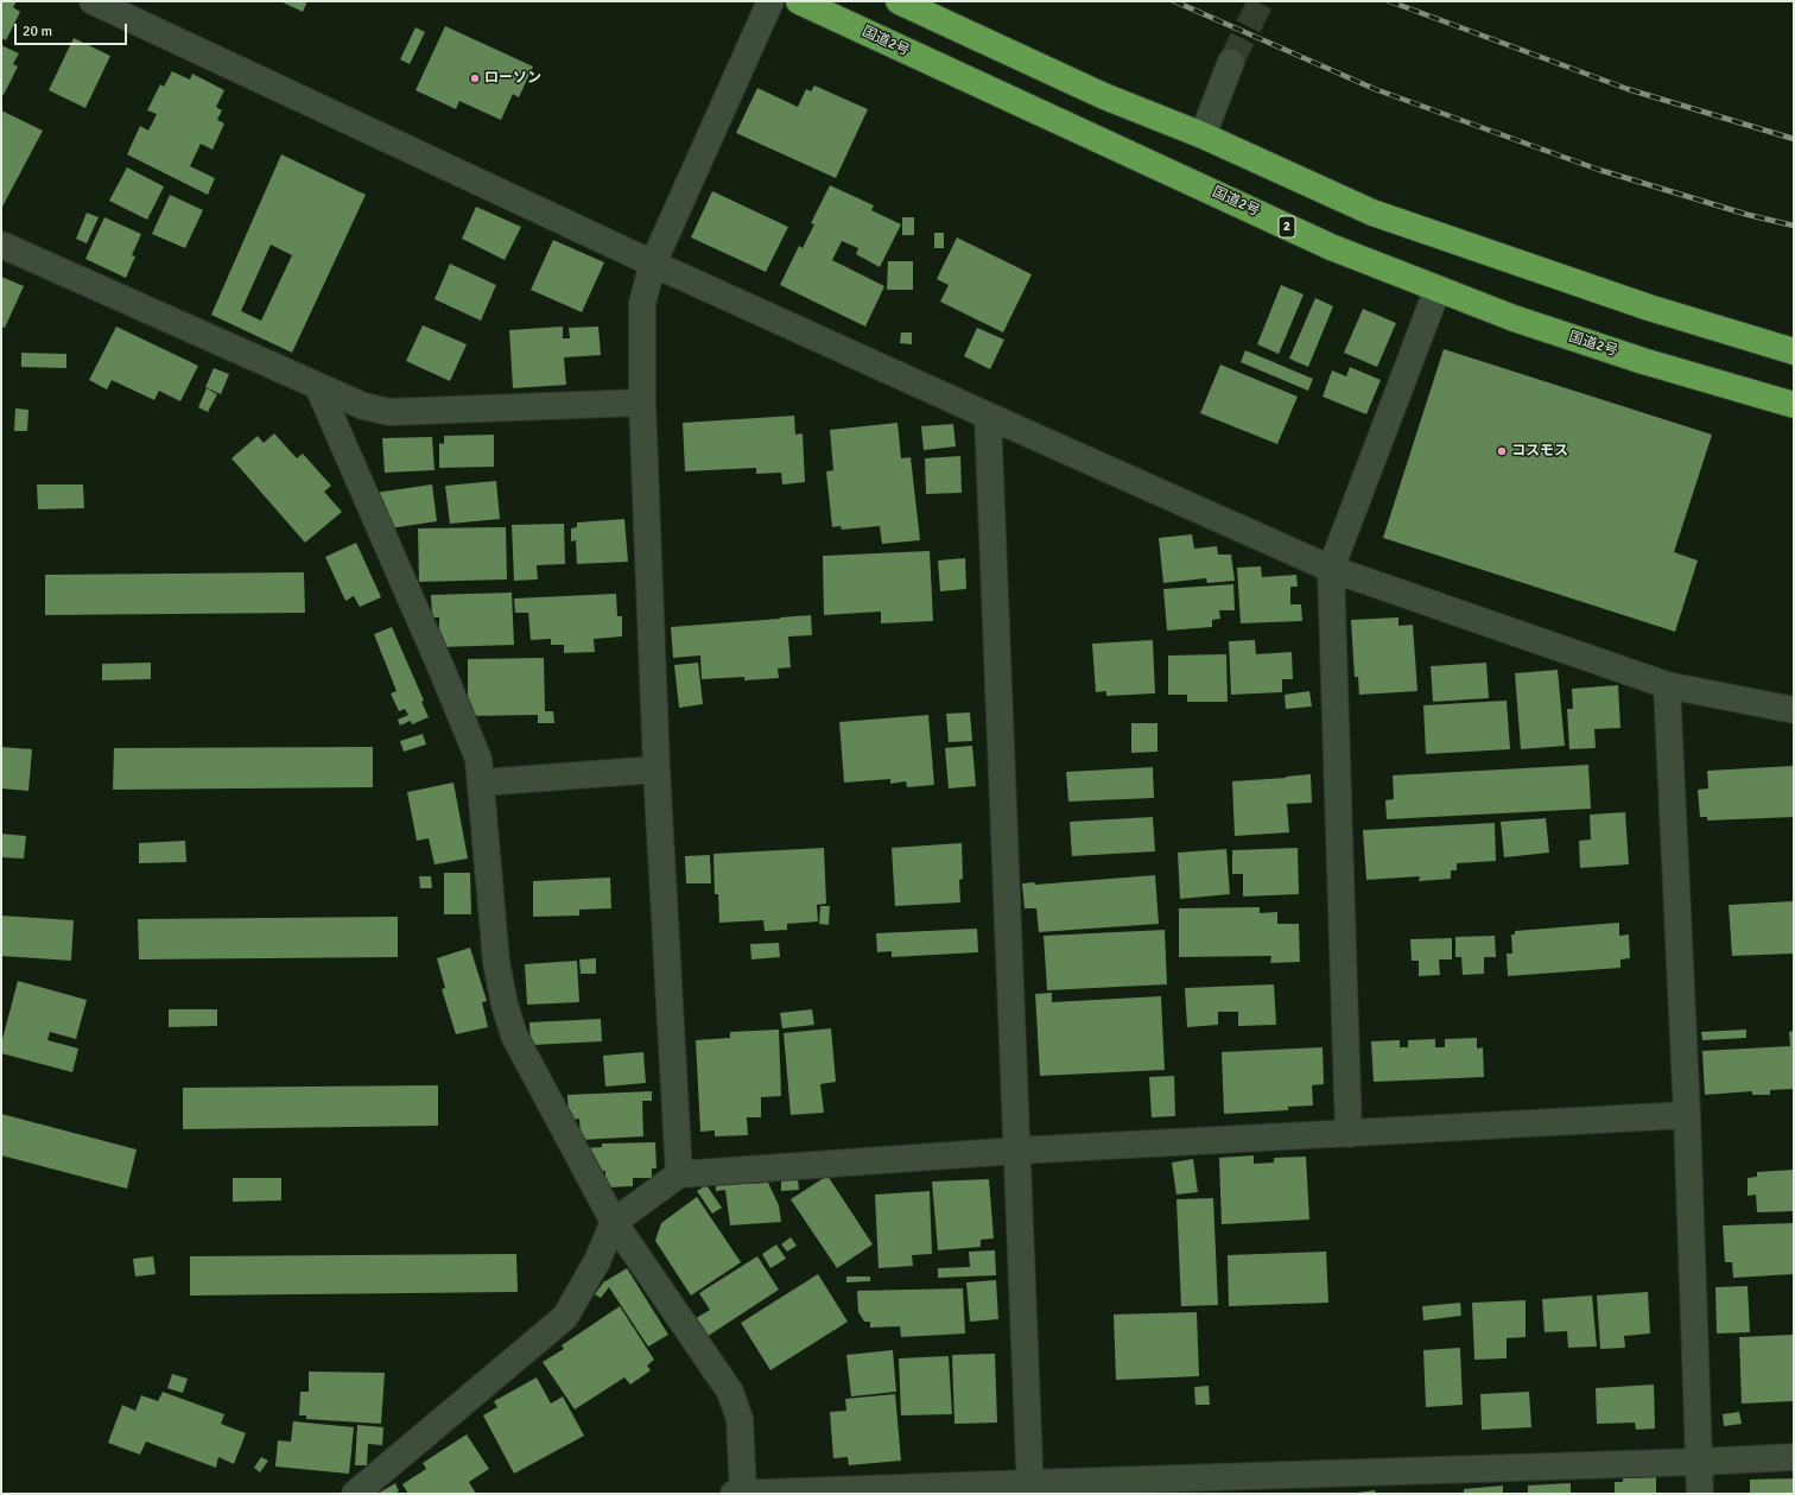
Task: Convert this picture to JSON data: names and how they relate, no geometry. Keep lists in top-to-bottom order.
{
  "streets": {
    "highway": ["国道2号", "2"]
  },
  "places": ["ローソン", "コスモス"],
  "scale_bar": "20 m"
}
